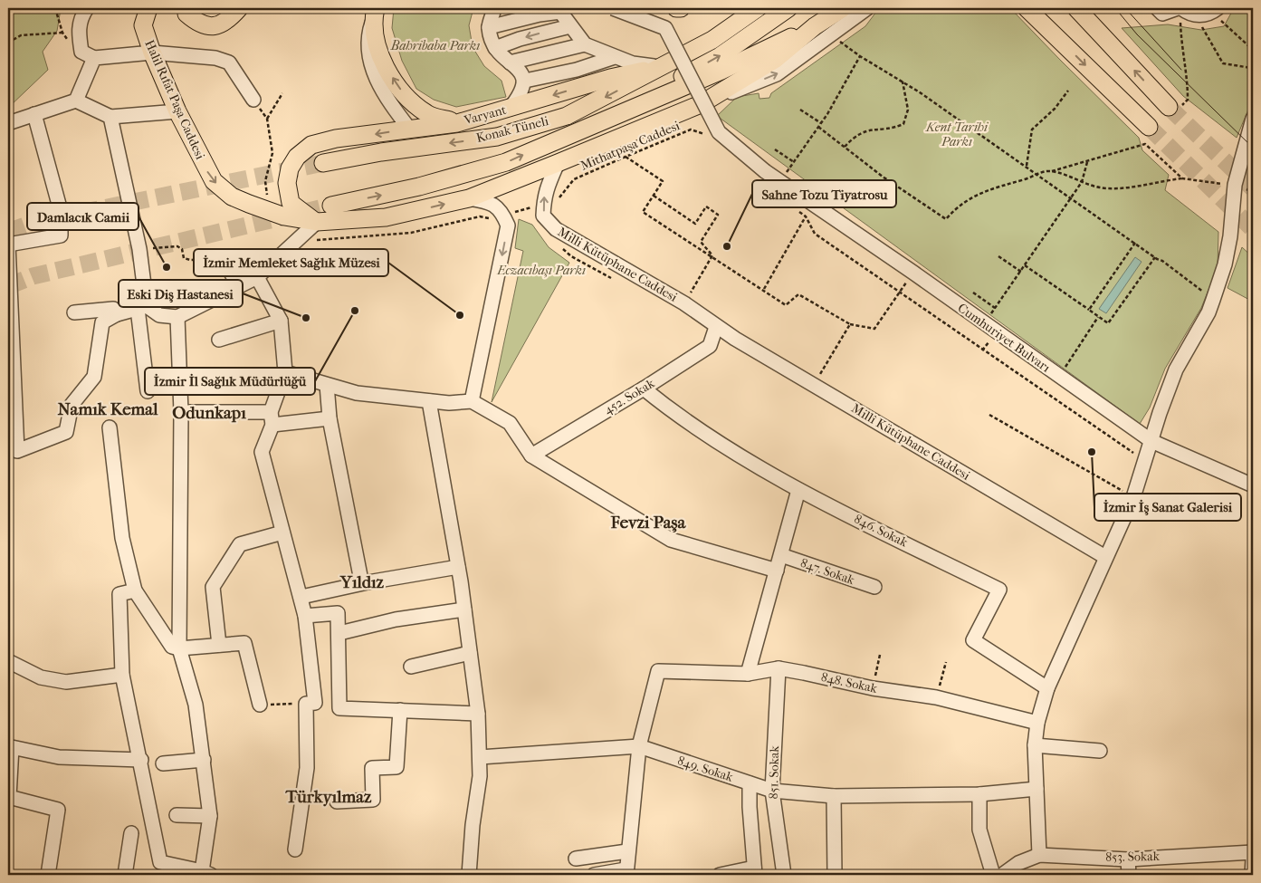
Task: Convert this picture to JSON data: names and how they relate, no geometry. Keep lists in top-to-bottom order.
{
  "streets": {
    "main road": ["Halil Rıfat Paşa Caddesi", "Varyant", "Konak Tüneli"],
    "street": [
      "Milli Kütüphane Caddesi",
      "Cumhuriyet Bulvarı",
      "452. Sokak",
      "Millî Kütüphane Caddesi",
      "846. Sokak",
      "847. Sokak",
      "848. Sokak",
      "849. Sokak",
      "851. Sokak",
      "853. Sokak"
    ],
    "path": ["Mithatpaşa Caddesi"]
  },
  "crossings": [
    ["Halil Rıfat Paşa Caddesi", "Konak Tüneli"],
    ["Varyant", "Konak Tüneli"],
    ["Mithatpaşa Caddesi", "Milli Kütüphane Caddesi"],
    ["Milli Kütüphane Caddesi", "452. Sokak"],
    ["Milli Kütüphane Caddesi", "Millî Kütüphane Caddesi"],
    ["452. Sokak", "Millî Kütüphane Caddesi"],
    ["452. Sokak", "846. Sokak"],
    ["848. Sokak", "849. Sokak"],
    ["848. Sokak", "851. Sokak"],
    ["849. Sokak", "851. Sokak"]
  ],
  "one_way": ["Halil Rıfat Paşa Caddesi"],
  "districts": [
    "Namık Kemal",
    "Odunkapı",
    "Fevzi Paşa",
    "Yıldız",
    "Türkyılmaz"
  ],
  "parks": ["Bahribaba Parkı", "Kent Tarihi Parkı", "Eczacıbaşı Parkı"],
  "places": [
    "Sahne Tozu Tiyatrosu",
    "Damlacık Camii",
    "İzmir İl Sağlık Müdürlüğü",
    "İzmir Memleket Sağlık Müzesi",
    "Eski Diş Hastanesi",
    "İzmir İş Sanat Galerisi"
  ]
}
